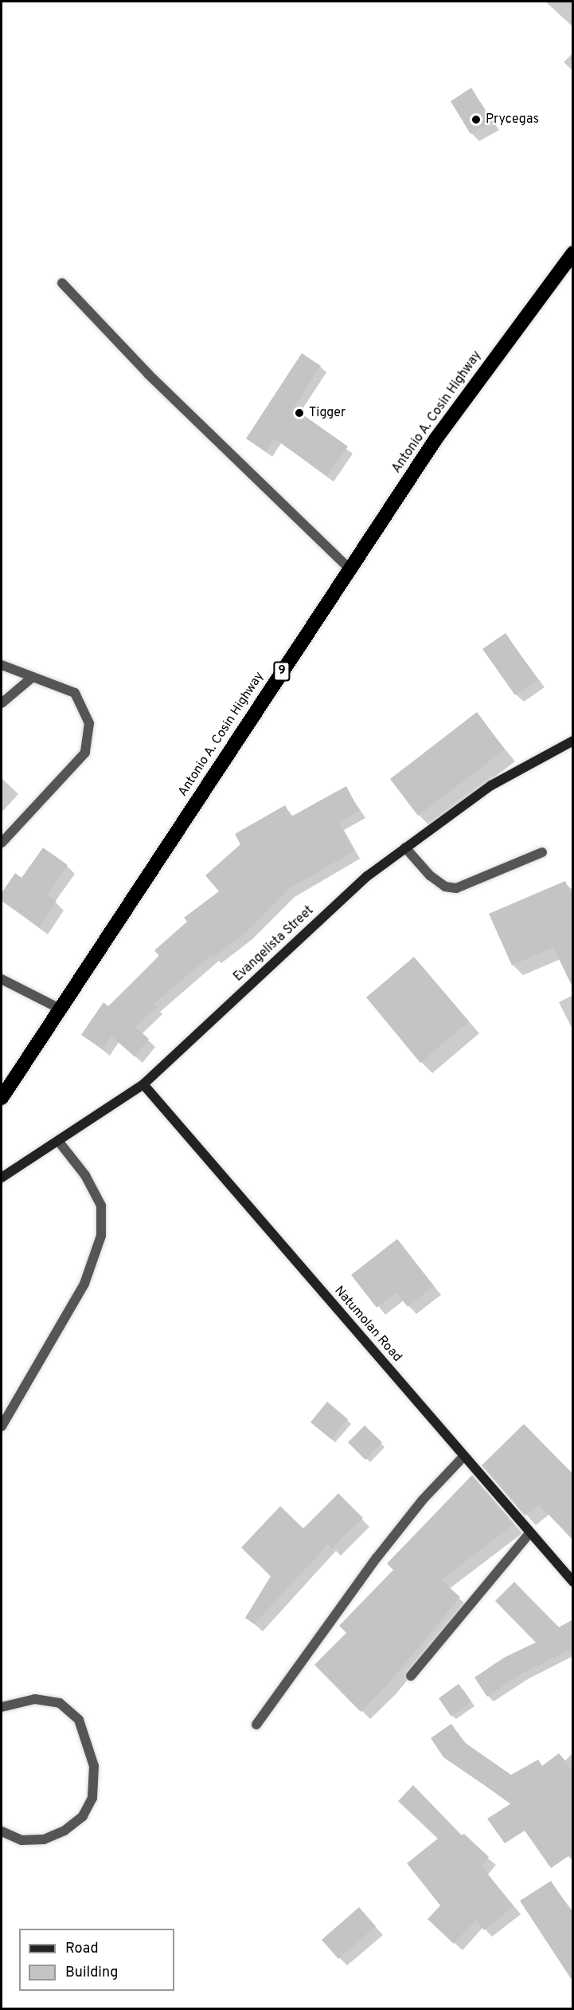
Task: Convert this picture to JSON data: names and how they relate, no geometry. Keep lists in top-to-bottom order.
{
  "streets": {
    "highway": ["Antonio A. Cosin Highway", "9"],
    "street": ["Evangelista Street", "Natumolan Road"]
  },
  "crossings": [
    ["Evangelista Street", "Natumolan Road"]
  ],
  "places": ["Prycegas", "Tigger"],
  "legend": ["Road", "Building"]
}
